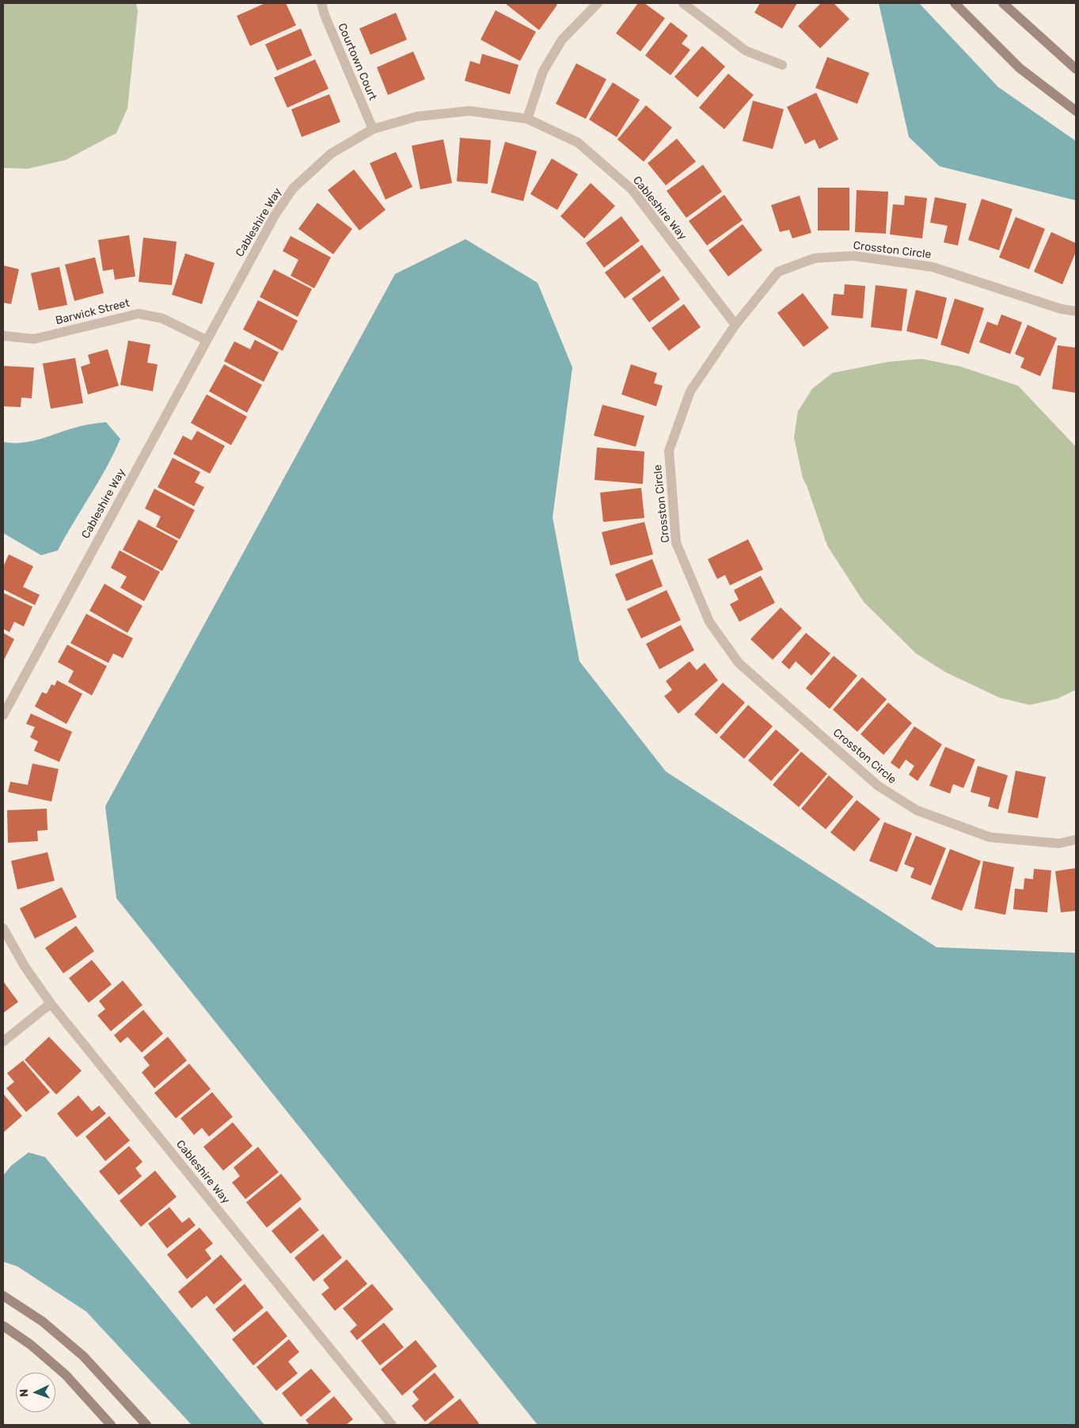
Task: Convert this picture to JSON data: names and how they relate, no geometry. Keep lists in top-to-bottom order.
{
  "streets": {
    "street": [
      "Courtown Court",
      "Cableshire Way",
      "Crosston Circle",
      "Barwick Street"
    ]
  },
  "crossings": [
    ["Courtown Court", "Cableshire Way"],
    ["Cableshire Way", "Crosston Circle"],
    ["Cableshire Way", "Barwick Street"]
  ],
  "north": "left"
}
